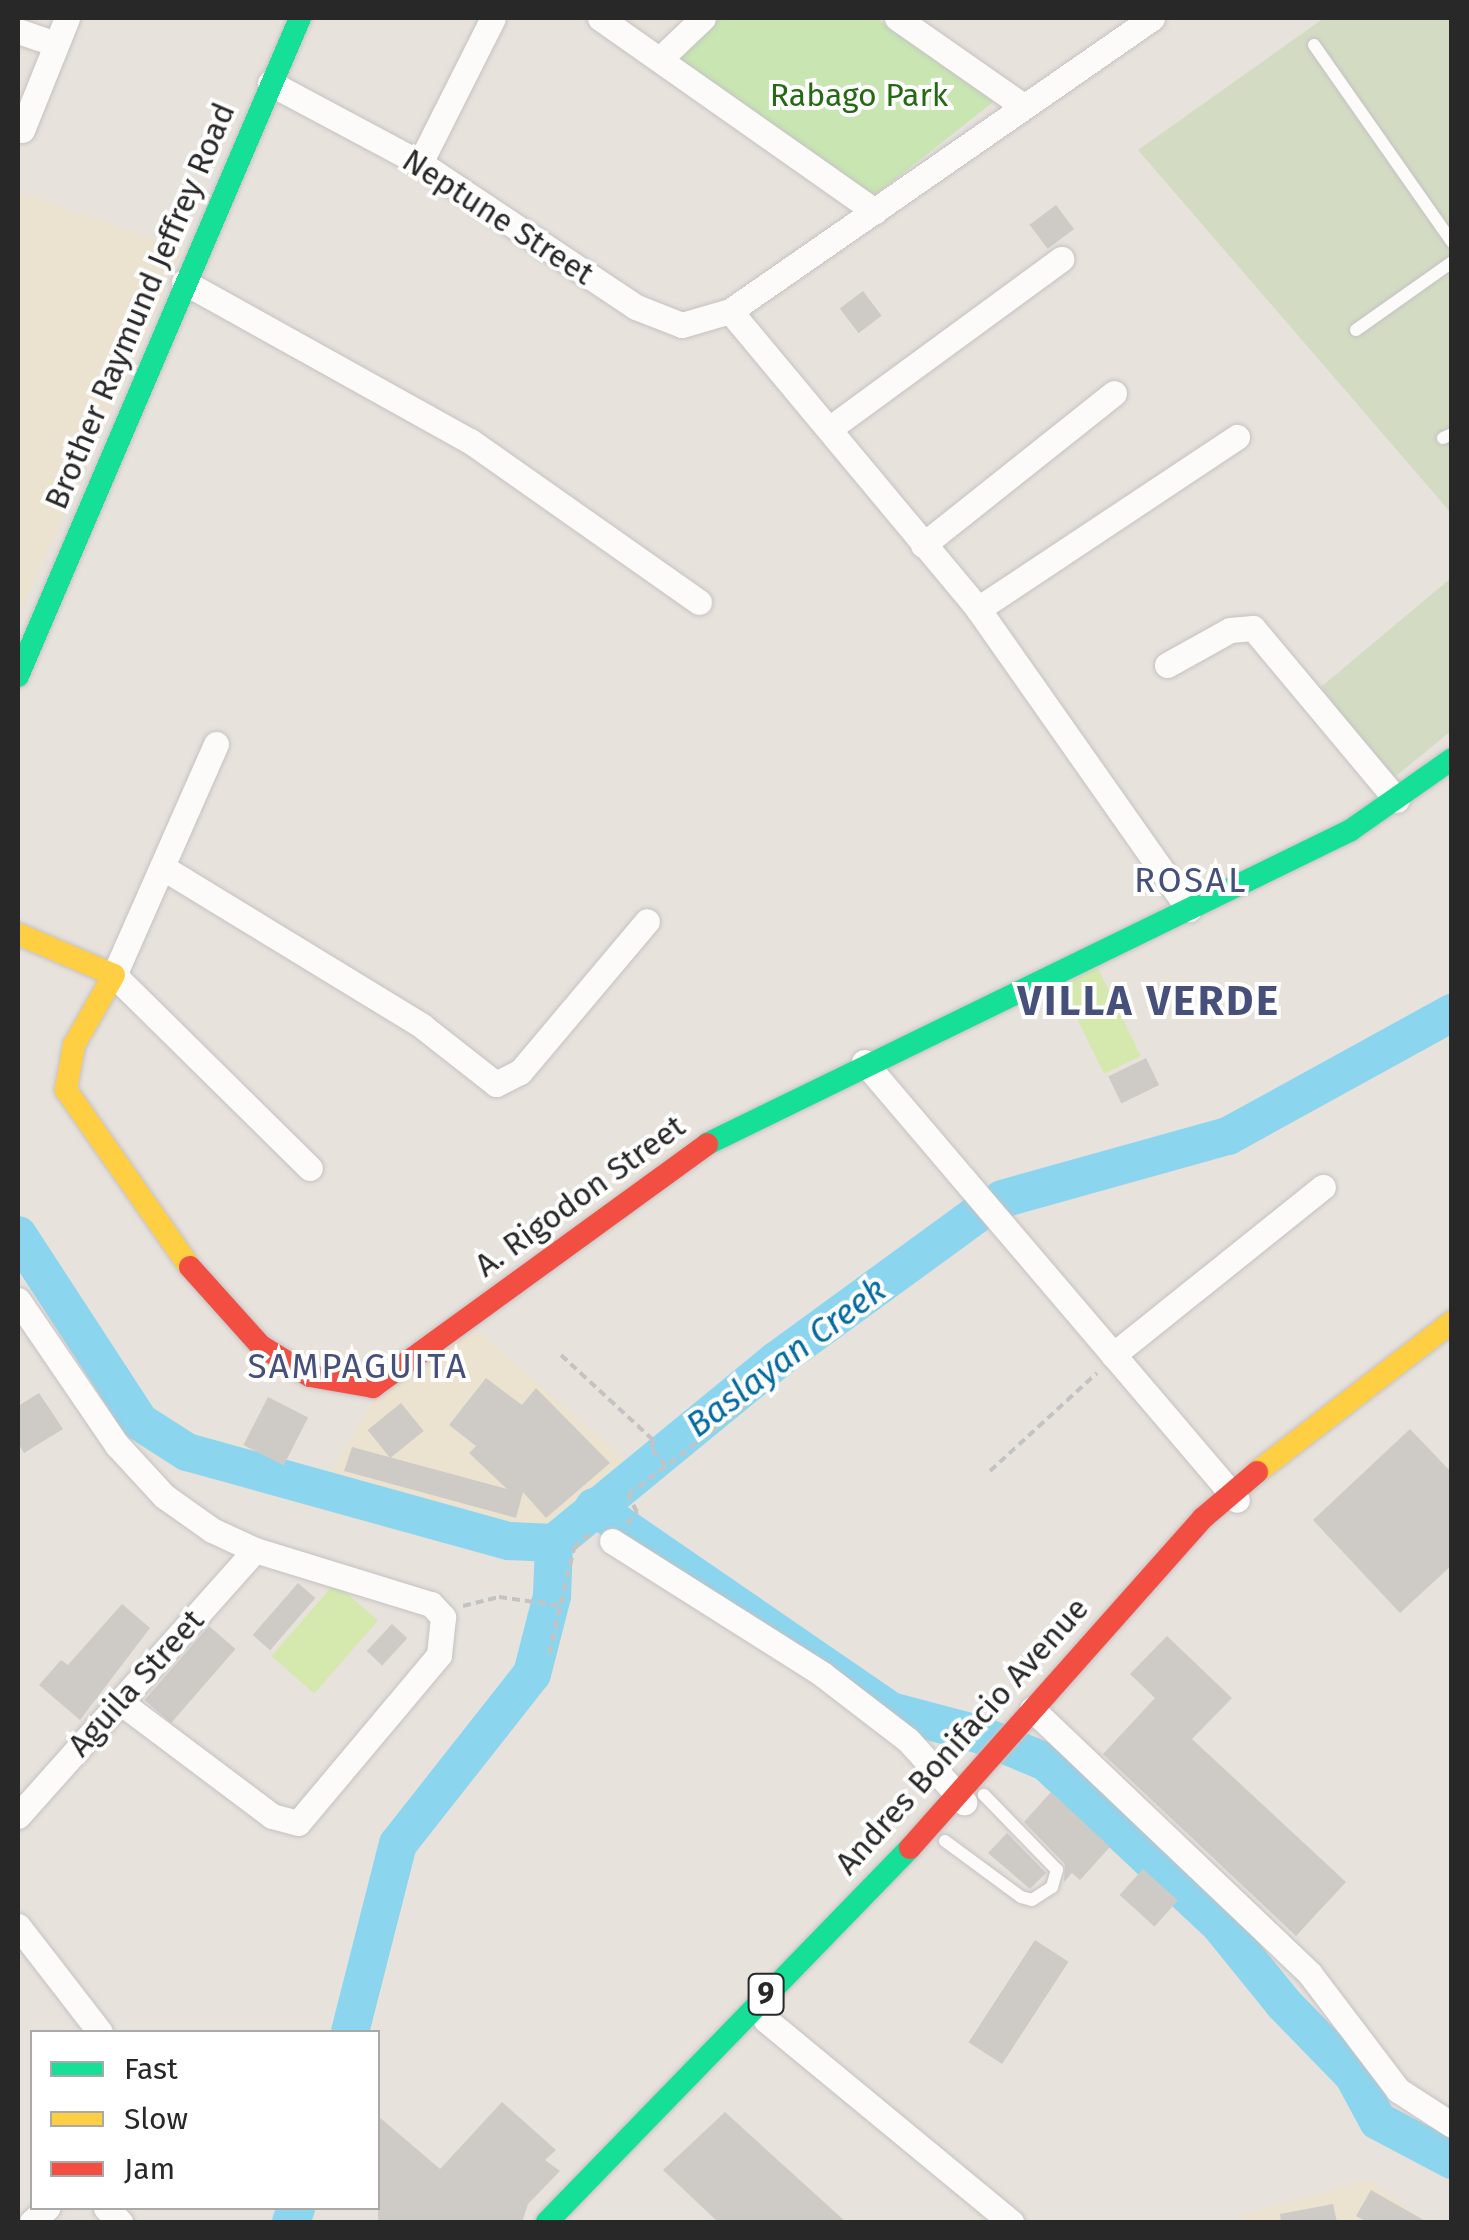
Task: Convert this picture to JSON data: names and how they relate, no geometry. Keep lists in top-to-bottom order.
{
  "streets": {
    "main road": [
      "Brother Raymund Jeffrey Road",
      "A. Rigodon Street",
      "Andres Bonifacio Avenue",
      "9"
    ],
    "street": ["Neptune Street", "Aguila Street"]
  },
  "crossings": [
    ["Neptune Street", "Brother Raymund Jeffrey Road"]
  ],
  "districts": ["ROSAL", "VILLA VERDE", "SAMPAGUITA"],
  "water": ["Baslayan Creek"],
  "parks": ["Rabago Park"],
  "legend": ["Fast", "Slow", "Jam"]
}
